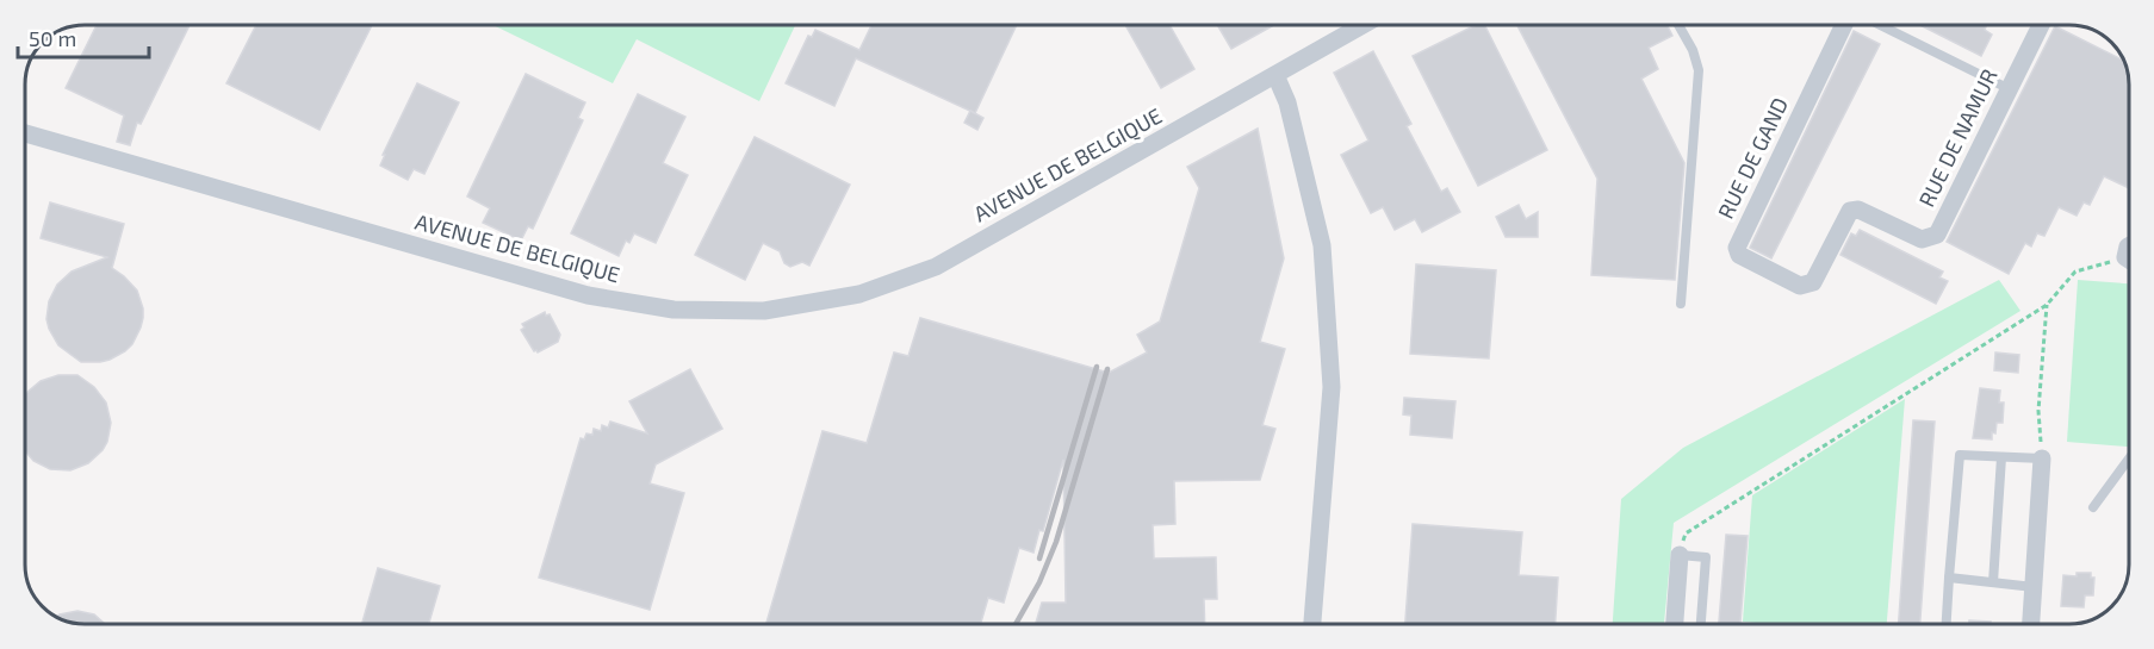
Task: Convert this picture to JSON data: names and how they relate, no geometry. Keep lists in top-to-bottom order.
{
  "streets": {
    "street": ["RUE DE NAMUR", "RUE DE GAND", "AVENUE DE BELGIQUE"]
  },
  "crossings": [
    ["RUE DE NAMUR", "RUE DE GAND"]
  ],
  "scale_bar": "50 m"
}
